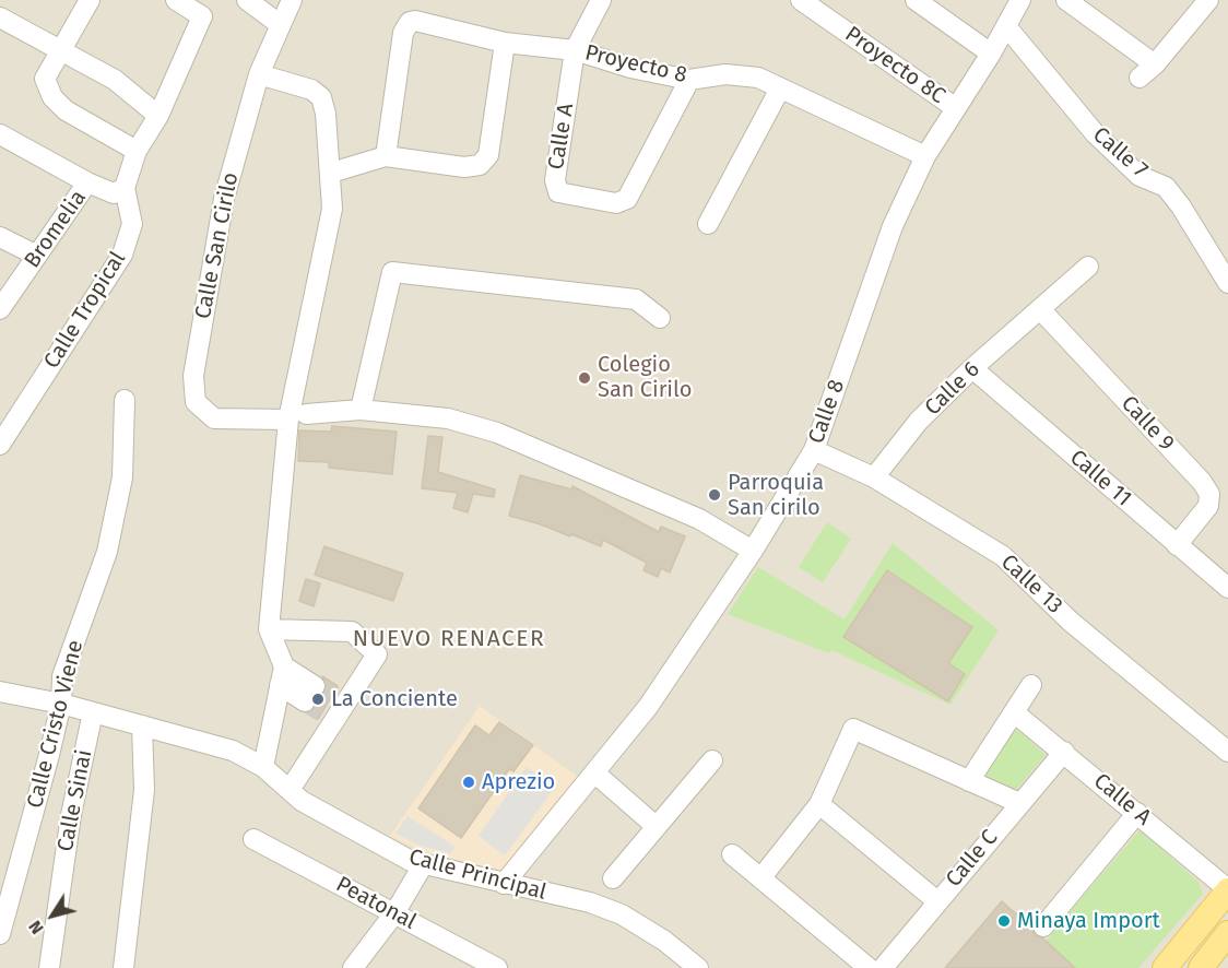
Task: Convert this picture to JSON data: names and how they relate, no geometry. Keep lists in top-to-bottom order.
{
  "streets": {
    "street": [
      "Proyecto 8",
      "Proyecto 8C",
      "Calle A",
      "Calle 7",
      "Bromelia",
      "Calle San Cirilo",
      "Calle Tropical",
      "Calle 6",
      "Calle 8",
      "Calle 9",
      "Calle 11",
      "Calle 13",
      "Calle Cristo Viene",
      "Calle Sinai",
      "Calle C",
      "Calle Principal",
      "Peatonal"
    ]
  },
  "crossings": [
    ["Proyecto 8", "Calle A"],
    ["Proyecto 8", "Calle 8"],
    ["Proyecto 8C", "Calle 8"],
    ["Calle A", "Calle C"],
    ["Calle 7", "Calle 8"],
    ["Calle 6", "Calle 9"],
    ["Calle 6", "Calle 11"],
    ["Calle 6", "Calle 13"],
    ["Calle 8", "Calle 13"],
    ["Calle 8", "Calle Principal"],
    ["Calle 9", "Calle 11"],
    ["Calle Cristo Viene", "Calle Principal"],
    ["Calle Sinai", "Calle Principal"]
  ],
  "districts": ["NUEVO RENACER"],
  "places": [
    "Colegio San Cirilo",
    "Parroquia San cirilo",
    "La Conciente",
    "Aprezio",
    "Minaya Import"
  ],
  "north": "bottom left"
}
